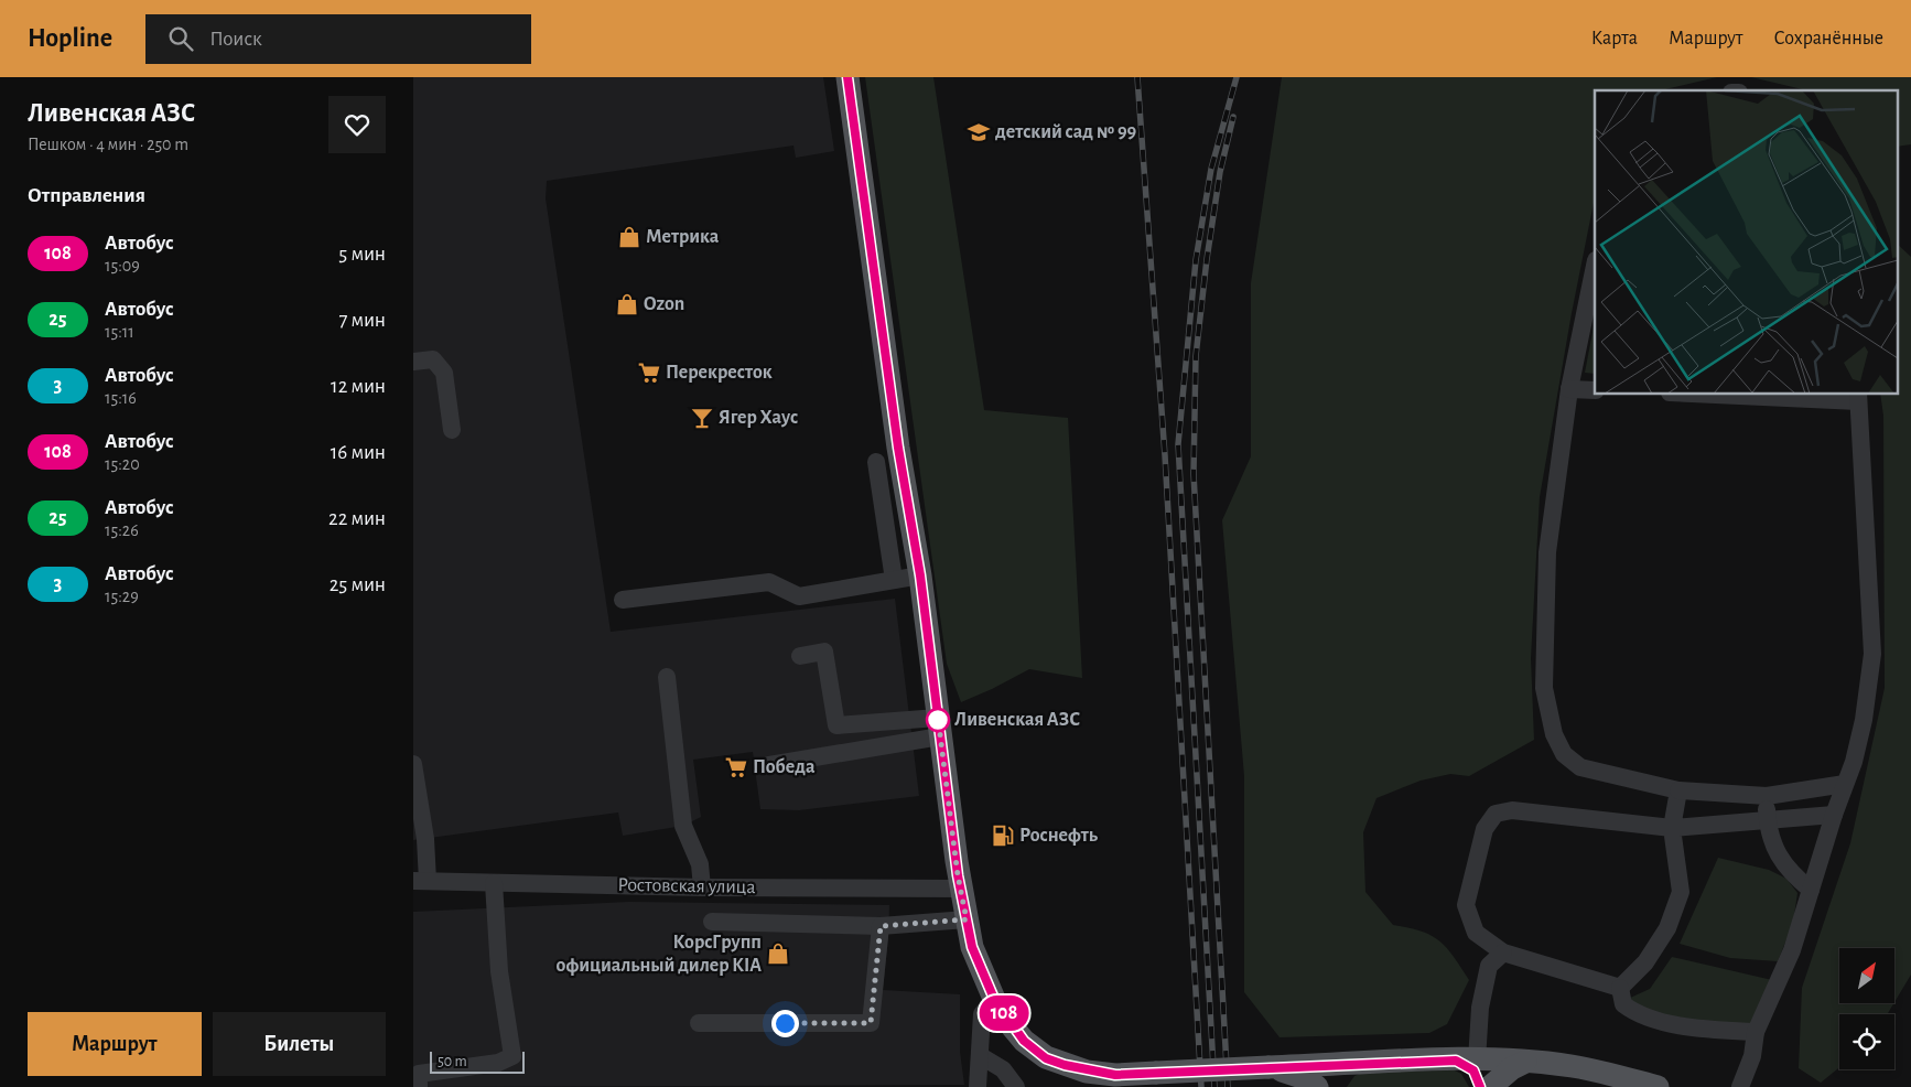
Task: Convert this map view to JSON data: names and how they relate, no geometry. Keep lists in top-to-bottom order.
{
  "streets": {
    "street": ["Ростовская улица"]
  },
  "places": {
    "school or university": ["детский сад № 99"],
    "shop": ["Метрика", "Ozon", "КорсГрупп официальный дилер KIA"],
    "supermarket": ["Перекресток", "Победа"],
    "bar": ["Ягер Хаус"],
    "other": ["Ливенская АЗС"],
    "fuel station": ["Роснефть"]
  },
  "lines": ["bus line 108"],
  "scale_bar": "50 m",
  "north": "top right",
  "page": {
    "header": "Hopline",
    "search": "Поиск",
    "nav": ["Карта", "Маршрут", "Сохранённые"],
    "heading": [
      ["Ливенская АЗС", "Пешком · 4 мин · 250 m"],
      "Отправления"
    ],
    "on_map": "108",
    "list": [
      {
        "mark": "108",
        "name": "Автобус",
        "note": "15:09",
        "value": "5 мин"
      },
      {
        "mark": "25",
        "name": "Автобус",
        "note": "15:11",
        "value": "7 мин"
      },
      {
        "mark": "3",
        "name": "Автобус",
        "note": "15:16",
        "value": "12 мин"
      },
      {
        "mark": "108",
        "name": "Автобус",
        "note": "15:20",
        "value": "16 мин"
      },
      {
        "mark": "25",
        "name": "Автобус",
        "note": "15:26",
        "value": "22 мин"
      },
      {
        "mark": "3",
        "name": "Автобус",
        "note": "15:29",
        "value": "25 мин"
      }
    ],
    "buttons": ["Маршрут", "Билеты"],
    "scale": "50 m"
  }
}
